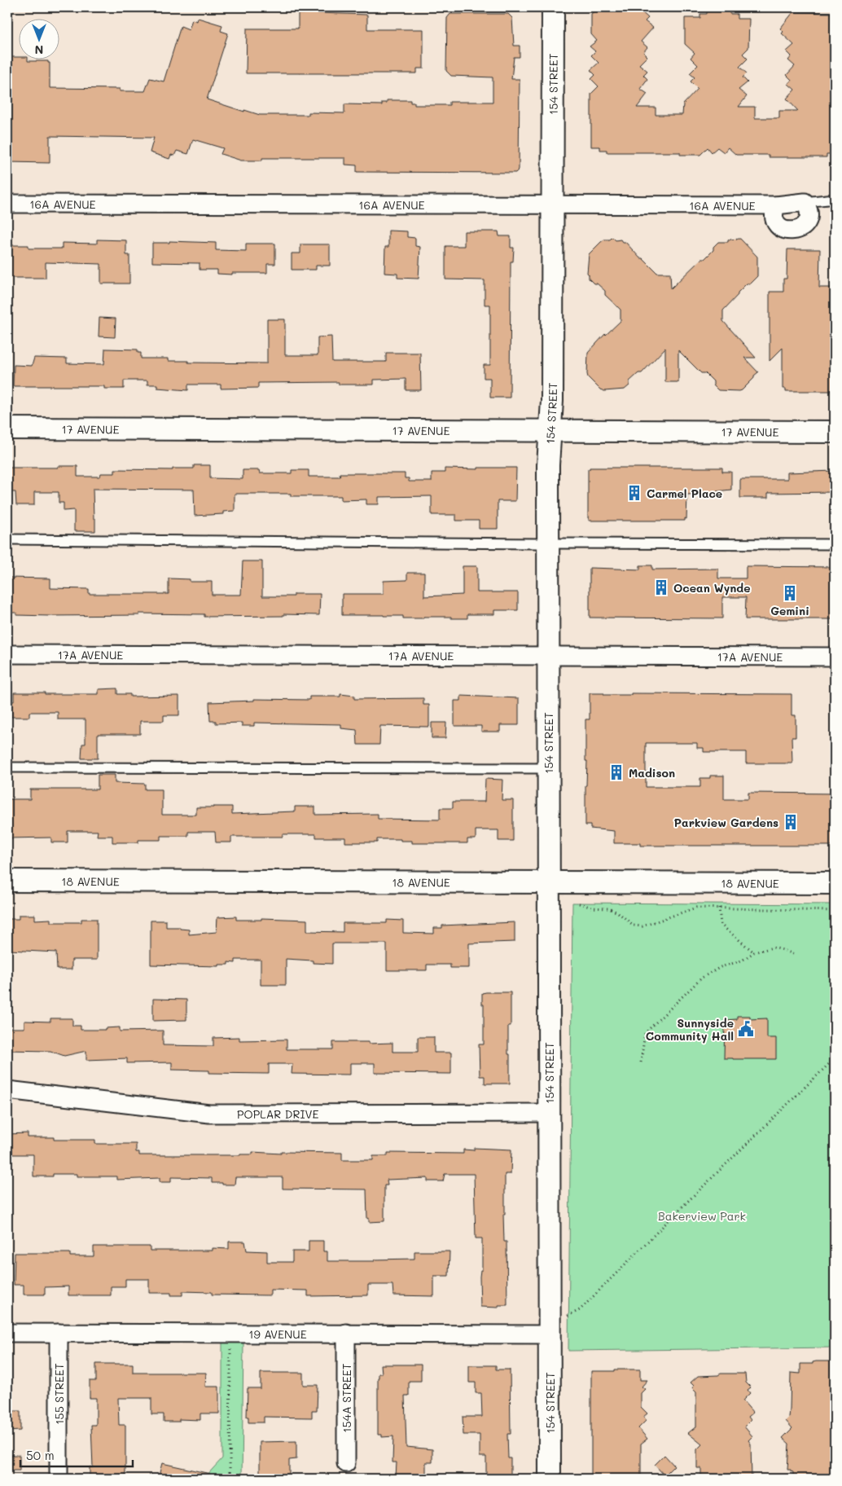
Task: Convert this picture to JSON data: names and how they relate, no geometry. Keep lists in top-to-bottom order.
{
  "streets": {
    "street": [
      "154 STREET",
      "16A AVENUE",
      "17 AVENUE",
      "17A AVENUE",
      "18 AVENUE",
      "POPLAR DRIVE",
      "19 AVENUE",
      "155 STREET",
      "154A STREET"
    ]
  },
  "crossings": [
    ["154 STREET", "16A AVENUE"],
    ["154 STREET", "17 AVENUE"],
    ["154 STREET", "17A AVENUE"],
    ["154 STREET", "18 AVENUE"],
    ["154 STREET", "POPLAR DRIVE"],
    ["154 STREET", "19 AVENUE"],
    ["19 AVENUE", "155 STREET"],
    ["19 AVENUE", "154A STREET"]
  ],
  "parks": ["Bakerview Park"],
  "places": {
    "building": [
      "Carmel Place",
      "Ocean Wynde",
      "Gemini",
      "Madison",
      "Parkview Gardens"
    ],
    "public building": ["Sunnyside Community Hall"]
  },
  "scale_bar": "50 m",
  "north": "bottom"
}
